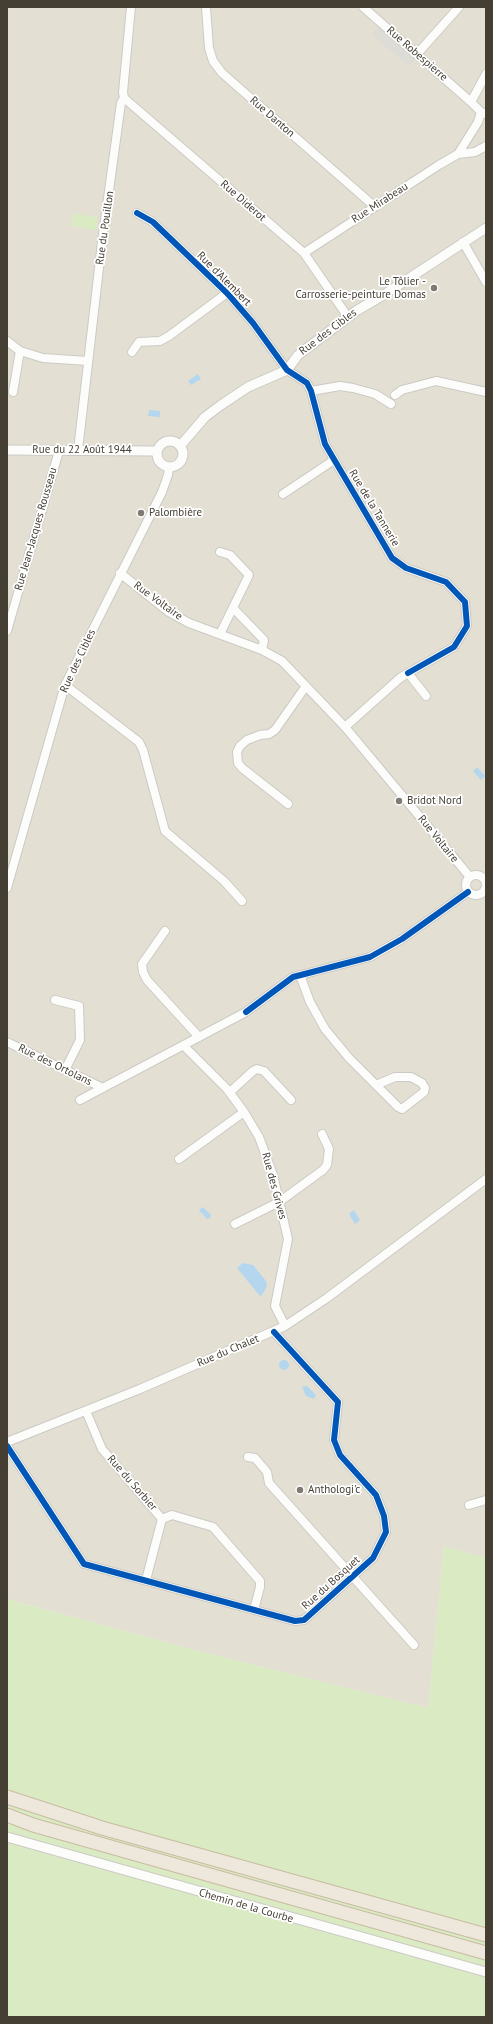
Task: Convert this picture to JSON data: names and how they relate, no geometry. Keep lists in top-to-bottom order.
{
  "streets": {
    "street": [
      "Rue Robespierre",
      "Rue Danton",
      "Rue Diderot",
      "Rue Mirabeau",
      "Rue du Pouillon",
      "Rue d'Alembert",
      "Rue des Cibles",
      "Rue du 22 Août 1944",
      "Rue de la Tannerie",
      "Rue Jean-Jacques Rousseau",
      "Rue Voltaire",
      "Rue des Ortolans",
      "Rue des Grives",
      "Rue du Chalet",
      "Rue du Sorbier",
      "Rue du Bosquet",
      "Chemin de la Courbe"
    ]
  },
  "crossings": [
    ["Rue Robespierre", "Rue Mirabeau"],
    ["Rue Danton", "Rue Mirabeau"],
    ["Rue Diderot", "Rue Mirabeau"],
    ["Rue Diderot", "Rue du Pouillon"],
    ["Rue Diderot", "Rue des Cibles"],
    ["Rue du Pouillon", "Rue du 22 Août 1944"],
    ["Rue d'Alembert", "Rue des Cibles"],
    ["Rue d'Alembert", "Rue de la Tannerie"],
    ["Rue des Cibles", "Rue du 22 Août 1944"],
    ["Rue des Cibles", "Rue de la Tannerie"],
    ["Rue des Cibles", "Rue Voltaire"],
    ["Rue du 22 Août 1944", "Rue Jean-Jacques Rousseau"],
    ["Rue des Grives", "Rue du Chalet"],
    ["Rue du Chalet", "Rue du Sorbier"],
    ["Rue du Chalet", "Rue du Bosquet"],
    ["Rue du Sorbier", "Rue du Bosquet"]
  ],
  "places": [
    "Le Tôlier - Carrosserie-peinture Domas",
    "Palombière",
    "Bridot Nord",
    "Anthologi'c"
  ]
}
